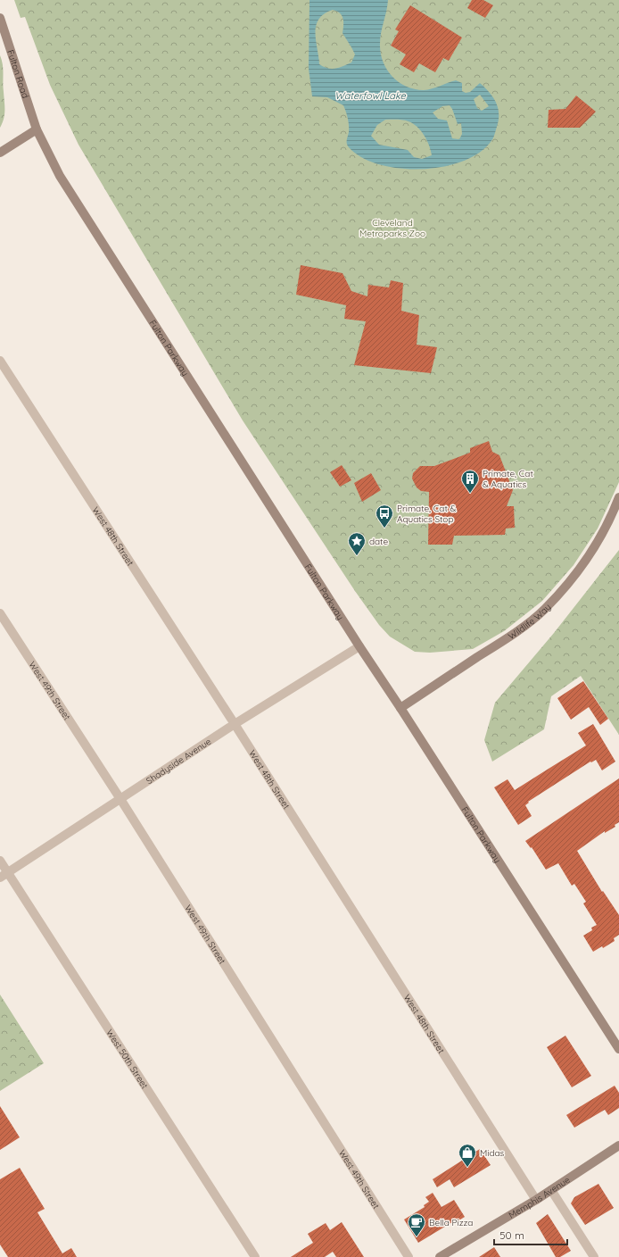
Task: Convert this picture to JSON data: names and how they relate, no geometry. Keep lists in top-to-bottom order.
{
  "streets": {
    "street": [
      "Fulton Road",
      "Fulton Parkway",
      "West 48th Street",
      "Wildlife Way",
      "West 49th Street",
      "Shadyside Avenue",
      "West 50th Street",
      "Memphis Avenue"
    ]
  },
  "crossings": [
    ["Fulton Road", "Fulton Parkway"],
    ["Fulton Parkway", "Wildlife Way"],
    ["Fulton Parkway", "Shadyside Avenue"],
    ["West 48th Street", "Shadyside Avenue"],
    ["West 48th Street", "Memphis Avenue"],
    ["West 49th Street", "Shadyside Avenue"],
    ["Shadyside Avenue", "West 50th Street"]
  ],
  "water": ["Waterfowl Lake"],
  "parks": ["Cleveland Metroparks Zoo"],
  "places": {
    "building": ["Primate, Cat & Aquatics"],
    "bus stop": ["Primate, Cat & Aquatics Stop"],
    "place": ["date"],
    "shop": ["Midas"],
    "cafe": ["Bella Pizza"]
  },
  "scale_bar": "50 m"
}
